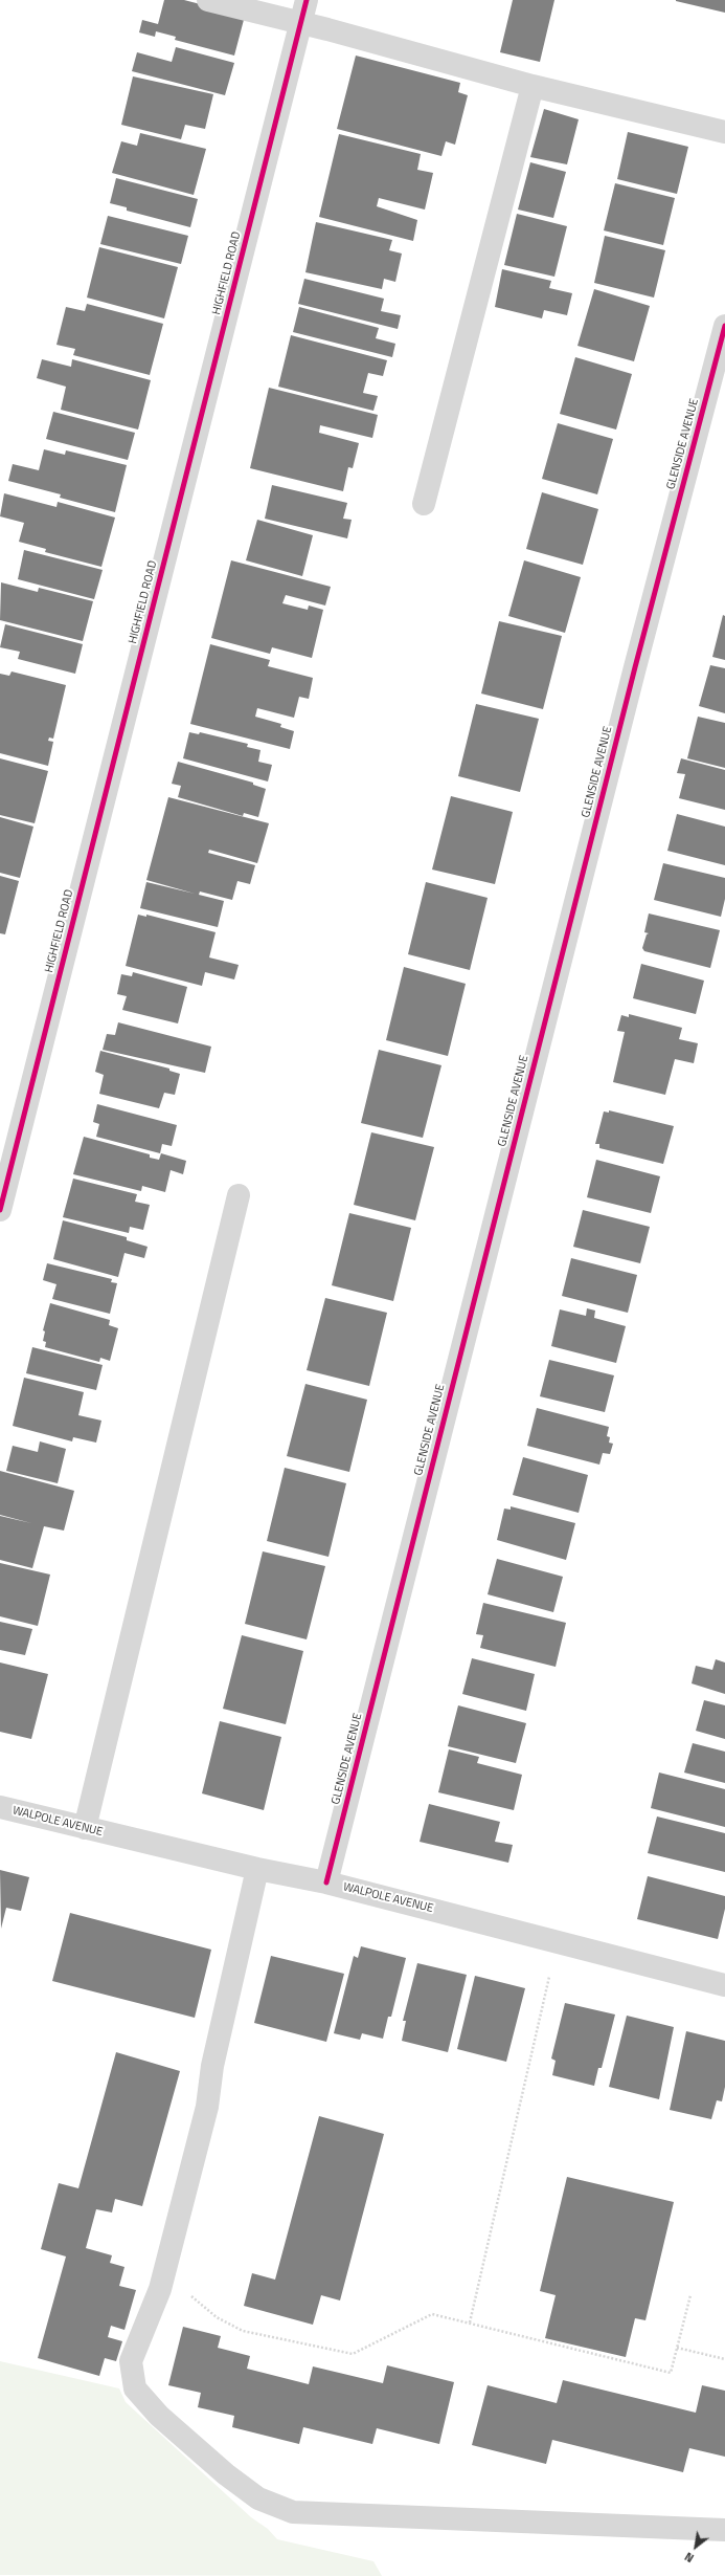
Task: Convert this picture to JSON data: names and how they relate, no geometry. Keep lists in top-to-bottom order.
{
  "streets": {
    "street": ["HIGHFIELD ROAD", "GLENSIDE AVENUE", "WALPOLE AVENUE"]
  },
  "crossings": [
    ["GLENSIDE AVENUE", "WALPOLE AVENUE"]
  ],
  "north": "bottom left"
}
